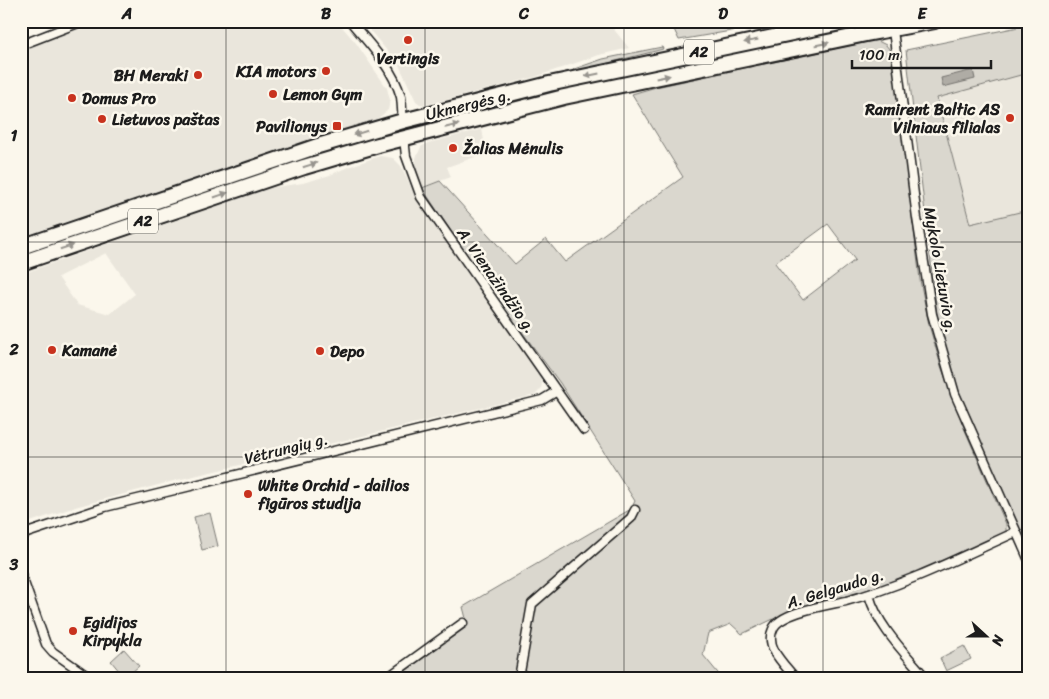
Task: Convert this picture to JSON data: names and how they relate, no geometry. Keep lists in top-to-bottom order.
{
  "streets": {
    "highway": ["A2", "Ukmergės g."],
    "street": [
      "Mykolo Lietuvio g.",
      "A. Vienažindžio g.",
      "Vėtrungių g.",
      "A. Gelgaudo g."
    ]
  },
  "crossings": [
    ["Ukmergės g.", "Mykolo Lietuvio g."],
    ["Ukmergės g.", "A. Vienažindžio g."],
    ["Mykolo Lietuvio g.", "A. Gelgaudo g."],
    ["A. Vienažindžio g.", "Vėtrungių g."]
  ],
  "places": {
    "other": [
      "Vertingis",
      "KIA motors",
      "BH Meraki",
      "Lemon Gym",
      "Domus Pro",
      "Ramirent Baltic AS Vilniaus filialas",
      "Lietuvos paštas",
      "Žalias Mėnulis",
      "Kamanė",
      "Depo",
      "White Orchid - dailios figūros studija",
      "Egidijos Kirpykla"
    ],
    "transit": ["Pavilionys"]
  },
  "scale_bar": "100 m",
  "north": "right",
  "grid": {
    "columns": [
      "A",
      "B",
      "C",
      "D",
      "E"
    ],
    "rows": ["1", "2", "3"]
  }
}
